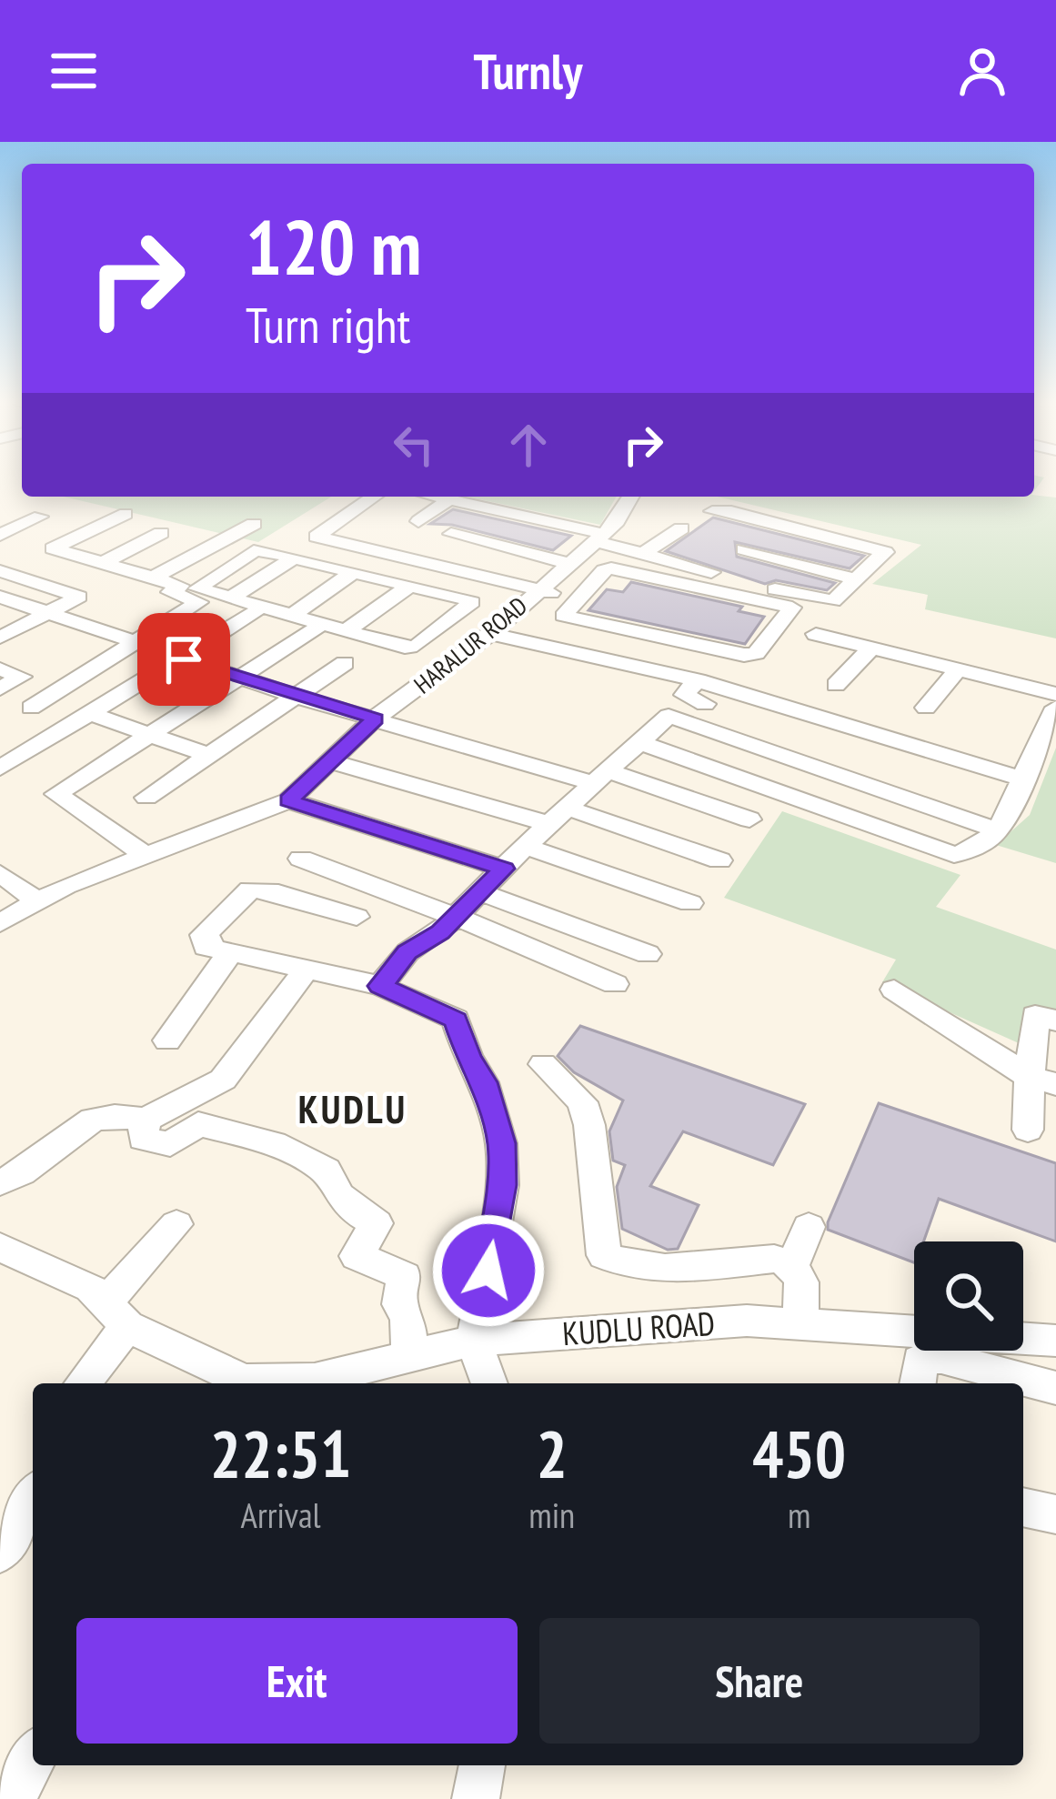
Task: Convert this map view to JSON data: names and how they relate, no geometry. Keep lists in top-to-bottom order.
{
  "streets": {
    "street": ["HARALUR ROAD", "KUDLU ROAD"]
  },
  "districts": ["KUDLU"],
  "page": {
    "header": "Turnly",
    "turn": ["120 m", "Turn right"],
    "eta": [
      "22:51",
      "Arrival",
      "2",
      "min",
      "450",
      "m"
    ],
    "buttons": ["Exit", "Share"]
  }
}
